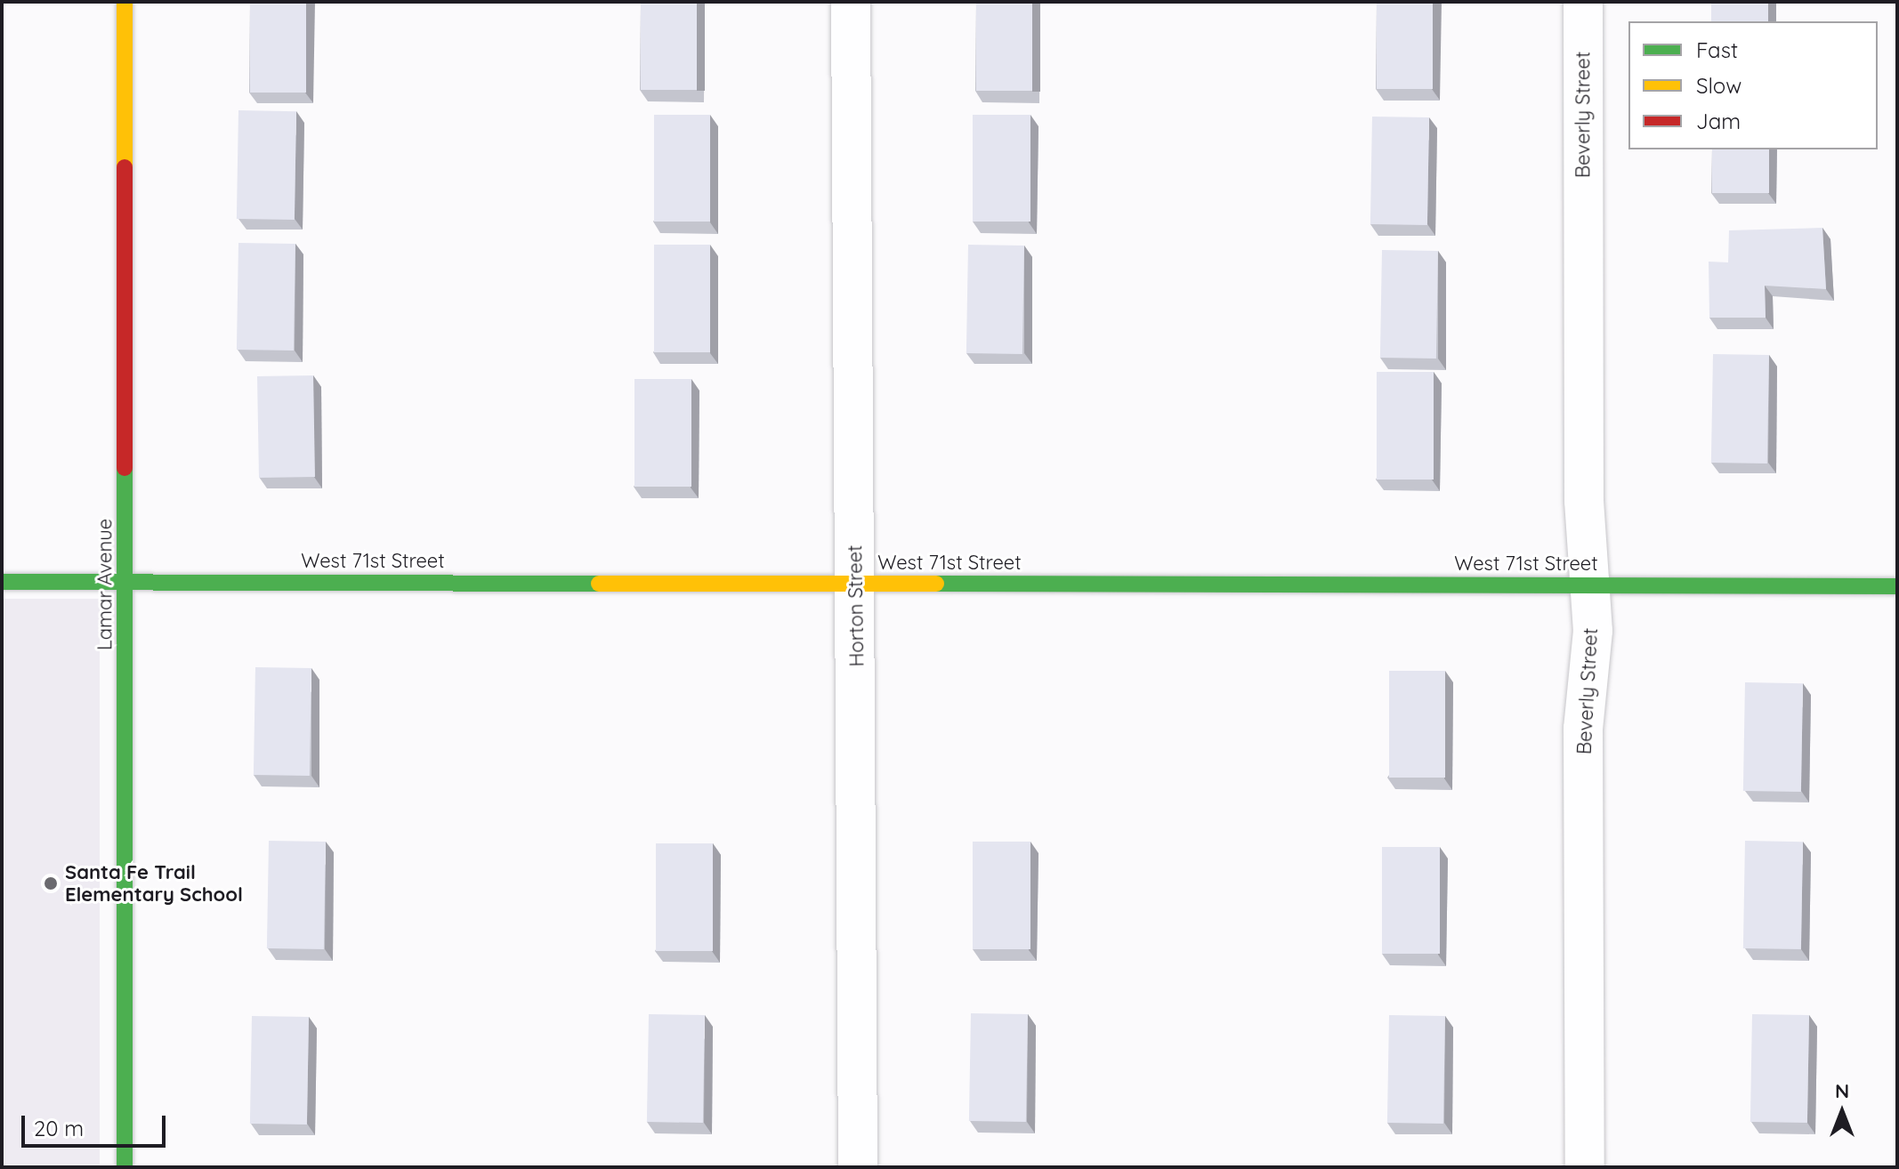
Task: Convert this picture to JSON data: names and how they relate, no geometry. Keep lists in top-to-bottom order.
{
  "streets": {
    "street": [
      "Beverly Street",
      "West 71st Street",
      "Lamar Avenue",
      "Horton Street"
    ]
  },
  "crossings": [
    ["Beverly Street", "West 71st Street"],
    ["West 71st Street", "Lamar Avenue"],
    ["West 71st Street", "Horton Street"]
  ],
  "places": ["Santa Fe Trail Elementary School"],
  "legend": ["Fast", "Slow", "Jam"],
  "scale_bar": "20 m",
  "north": "top"
}
